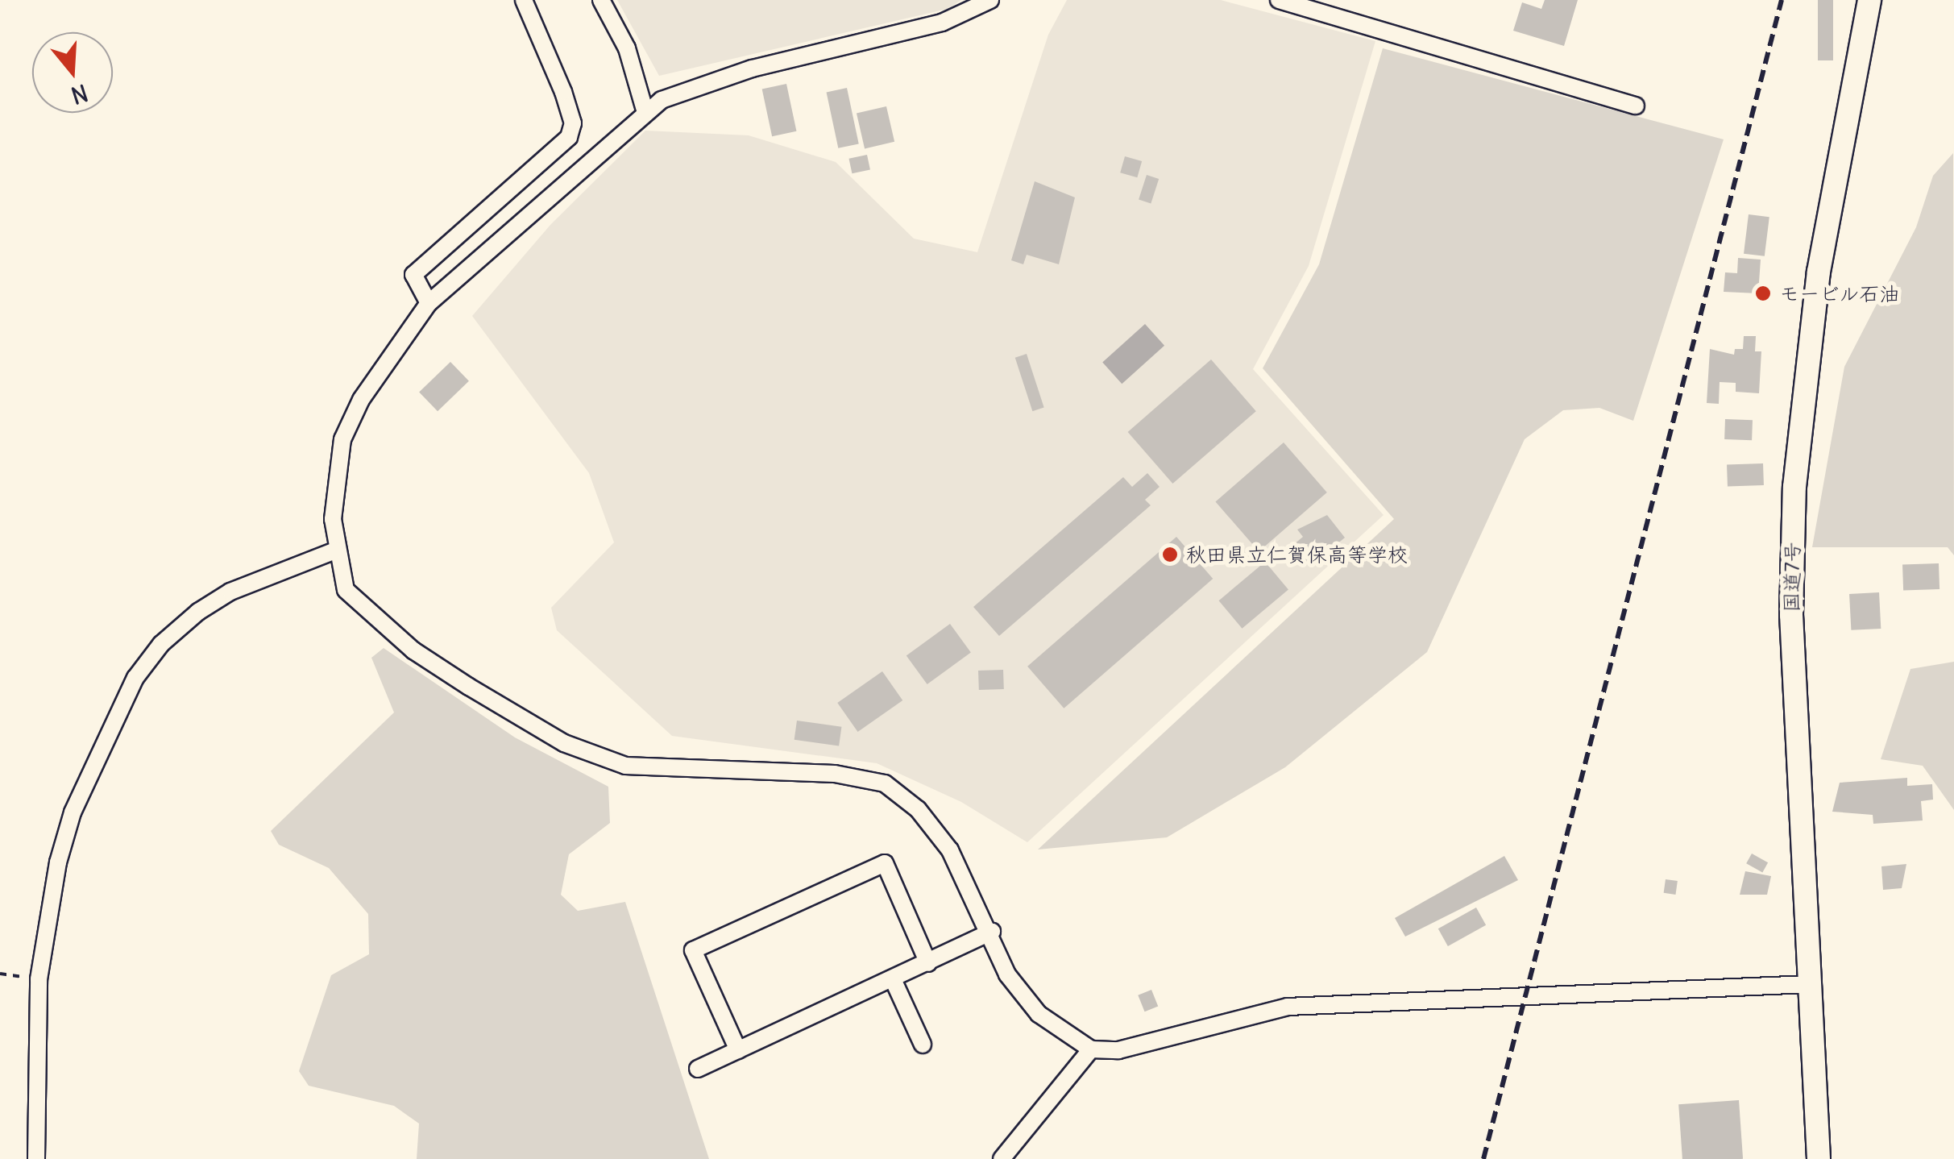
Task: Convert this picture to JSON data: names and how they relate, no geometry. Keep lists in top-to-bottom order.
{
  "streets": {
    "highway": ["国道7号"]
  },
  "places": ["モービル石油", "秋田県立仁賀保高等学校"],
  "north": "bottom"
}
